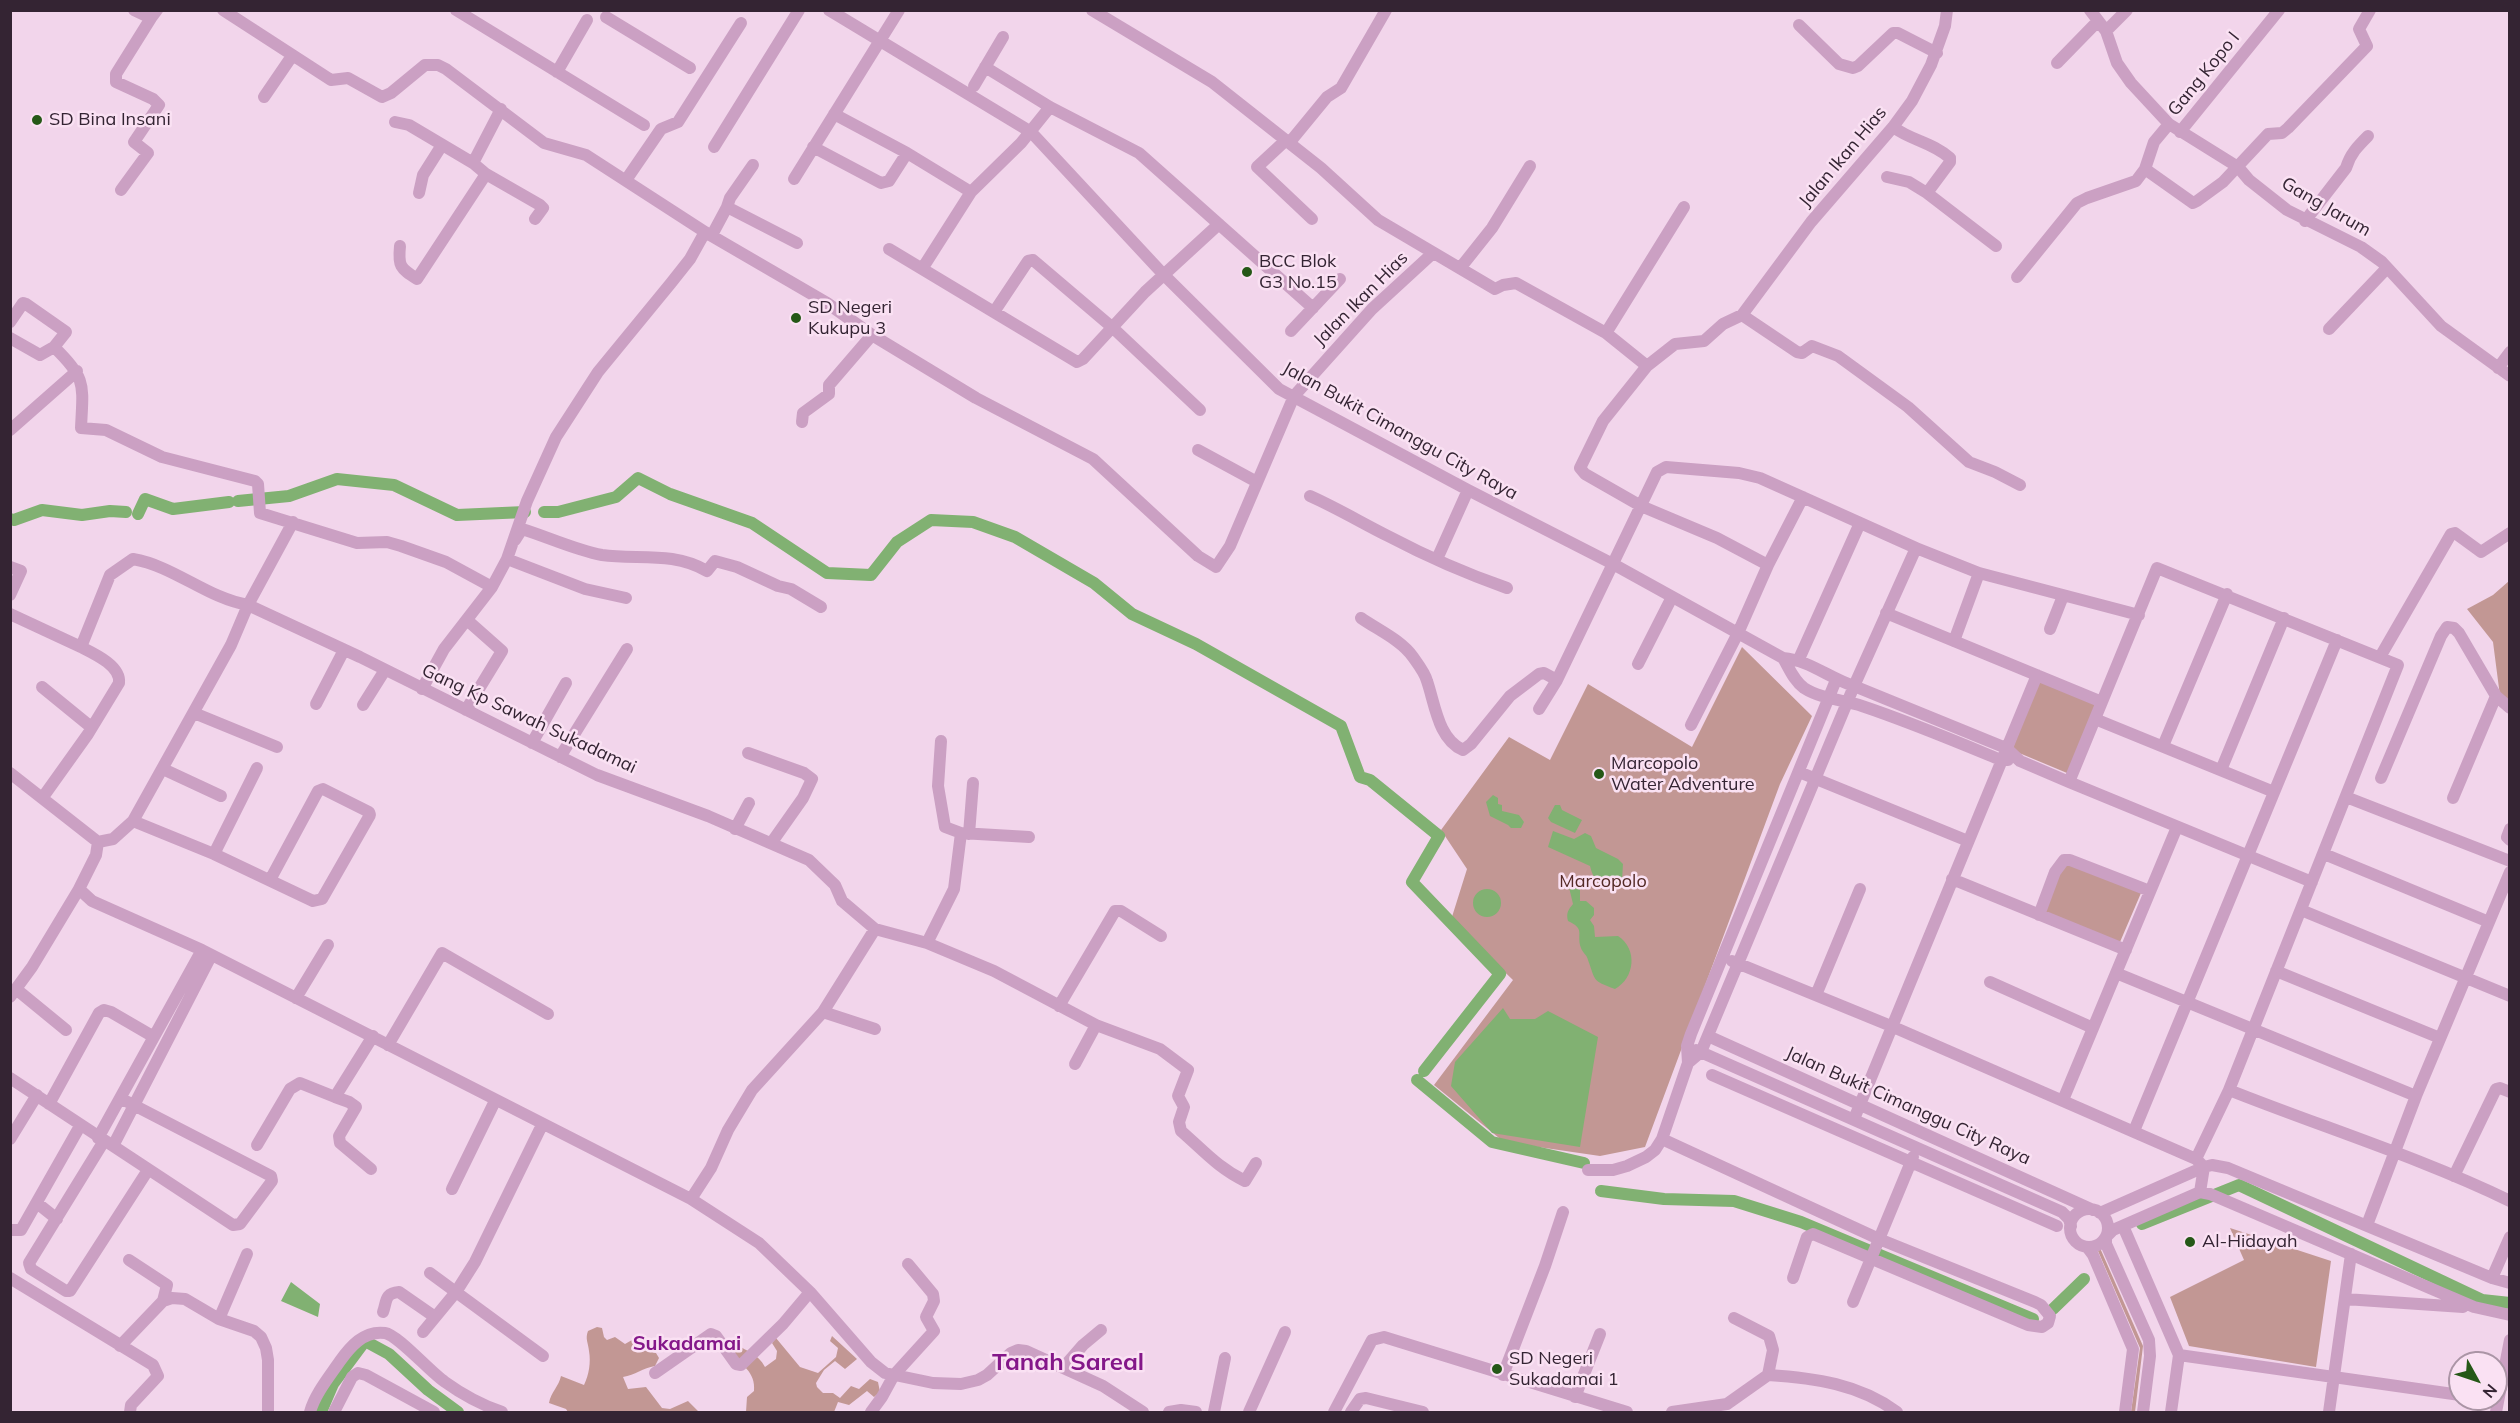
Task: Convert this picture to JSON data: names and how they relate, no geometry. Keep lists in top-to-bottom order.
{
  "streets": {
    "street": [
      "Gang Kopo I",
      "Jalan Ikan Hias",
      "Gang Jarum",
      "Jalan Bukit Cimanggu City Raya",
      "Gang Kp Sawah Sukadamai"
    ]
  },
  "crossings": [
    ["Gang Kopo I", "Gang Jarum"],
    ["Jalan Ikan Hias", "Jalan Bukit Cimanggu City Raya"]
  ],
  "districts": ["Sukadamai", "Tanah Sareal"],
  "parks": ["Marcopolo"],
  "places": [
    "SD Bina Insani",
    "BCC Blok G3 No.15",
    "SD Negeri Kukupu 3",
    "Marcopolo Water Adventure",
    "Al-Hidayah",
    "SD Negeri Sukadamai 1"
  ],
  "north": "bottom right"
}
